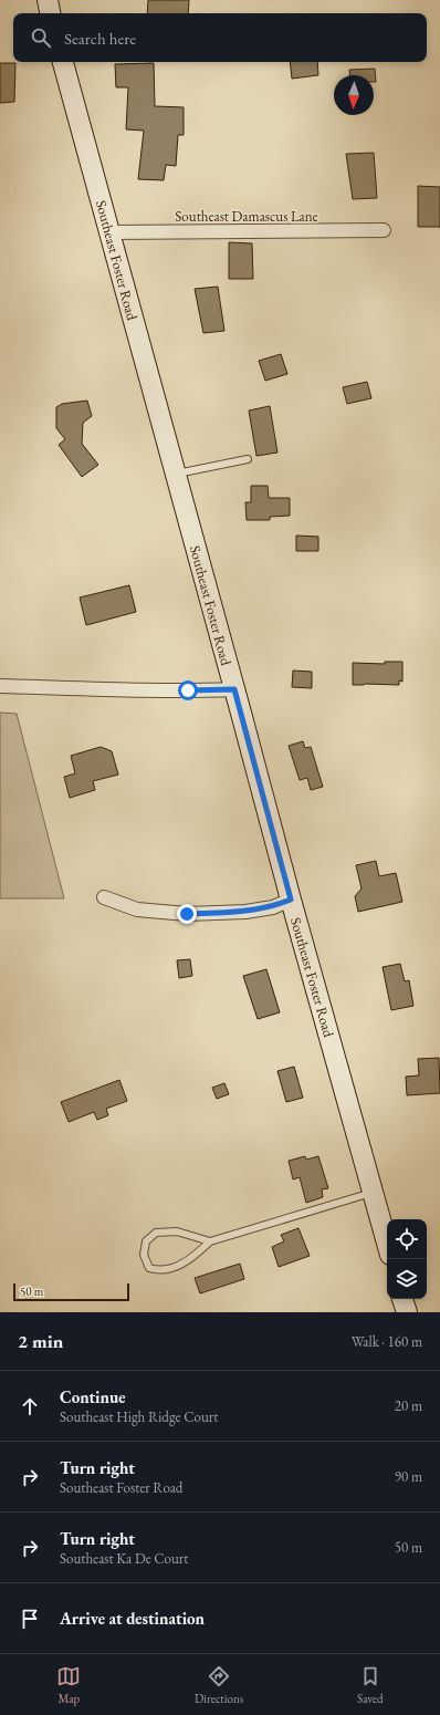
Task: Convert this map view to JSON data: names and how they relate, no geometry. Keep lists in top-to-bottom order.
{
  "streets": {
    "main road": ["Southeast Foster Road"],
    "street": ["Southeast Damascus Lane"]
  },
  "crossings": [
    ["Southeast Damascus Lane", "Southeast Foster Road"]
  ],
  "scale_bar": "50 m",
  "north": "bottom",
  "page": {
    "search": "Search here",
    "scale": "50 m",
    "heading": ["2 min", "Walk · 160 m"],
    "list": [
      ["Continue", "Southeast High Ridge Court", "20 m"],
      ["Turn right", "Southeast Foster Road", "90 m"],
      ["Turn right", "Southeast Ka De Court", "50 m"],
      "Arrive at destination"
    ],
    "nav": ["Map", "Directions", "Saved"]
  }
}
